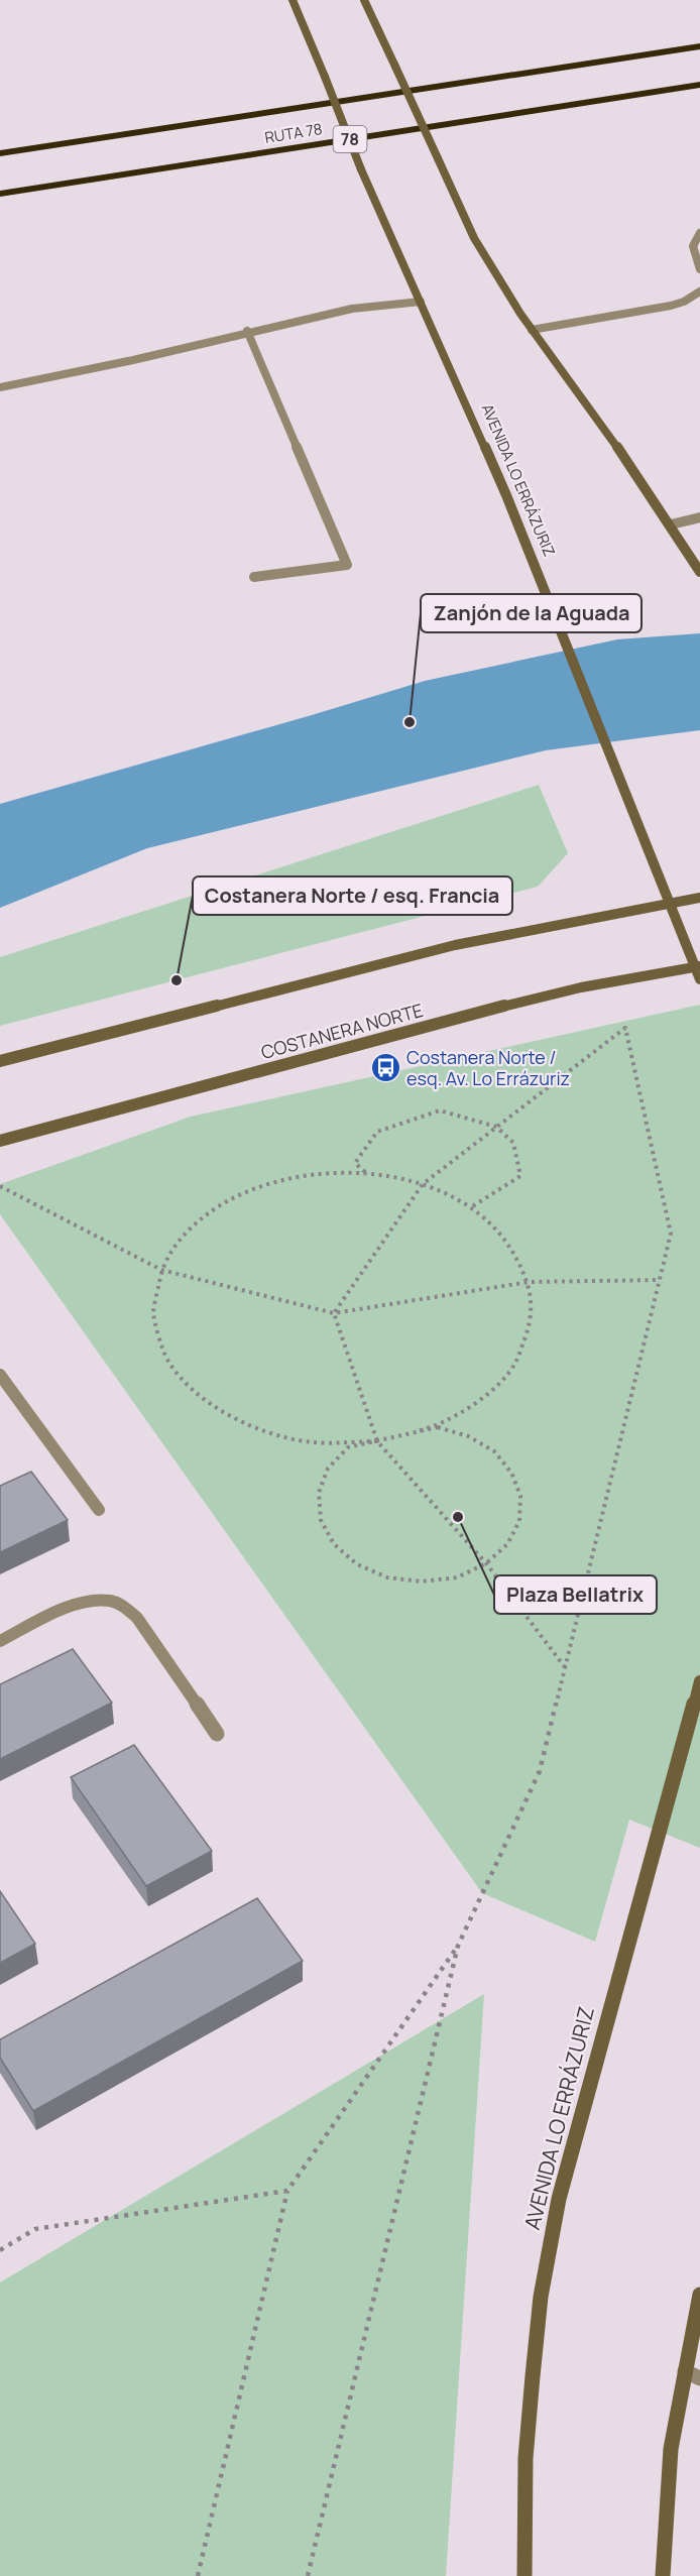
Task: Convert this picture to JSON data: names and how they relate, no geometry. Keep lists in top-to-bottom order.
{
  "streets": {
    "highway": ["RUTA 78", "78"],
    "main road": ["AVENIDA LO ERRÁZURIZ", "COSTANERA NORTE"]
  },
  "crossings": [
    ["AVENIDA LO ERRÁZURIZ", "COSTANERA NORTE"]
  ],
  "places": {
    "other": ["Zanjón de la Aguada", "Costanera Norte / esq. Francia", "Plaza Bellatrix"],
    "bus stop": ["Costanera Norte / esq. Av. Lo Errázuriz"]
  }
}
